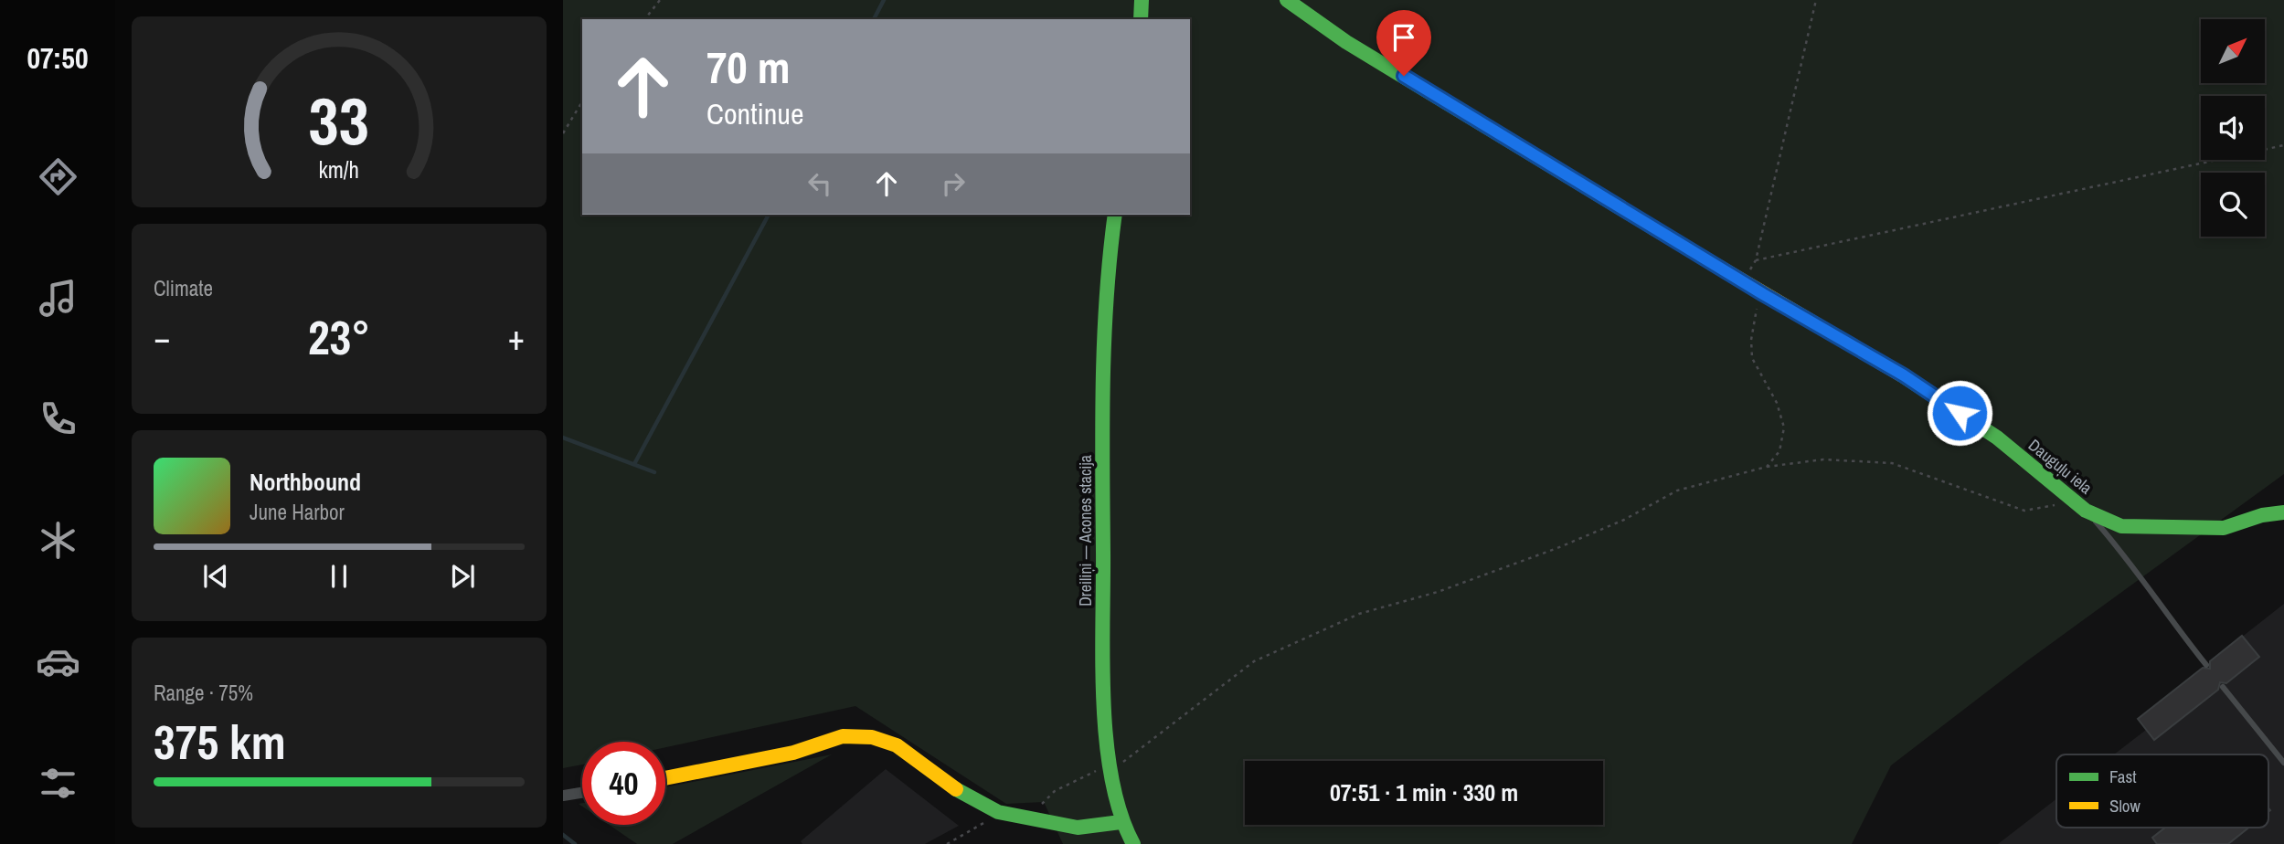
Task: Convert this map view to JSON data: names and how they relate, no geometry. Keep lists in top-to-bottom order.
{
  "streets": {
    "street": ["Dauguļu iela", "Dreiliņi — Acones stacija"]
  },
  "legend": ["Fast", "Slow"],
  "north": "top right",
  "page": {
    "tabs": "07:50",
    "turn": ["70 m", "Continue"],
    "tile": [
      "Climate",
      ["Range · 75%", "375 km"]
    ],
    "heat": ["−", "23°", "+"],
    "song": ["Northbound", "June Harbor"],
    "limit": "40",
    "trip": "07:51 · 1 min · 330 m",
    "gauge": ["33", "km/h"]
  }
}
